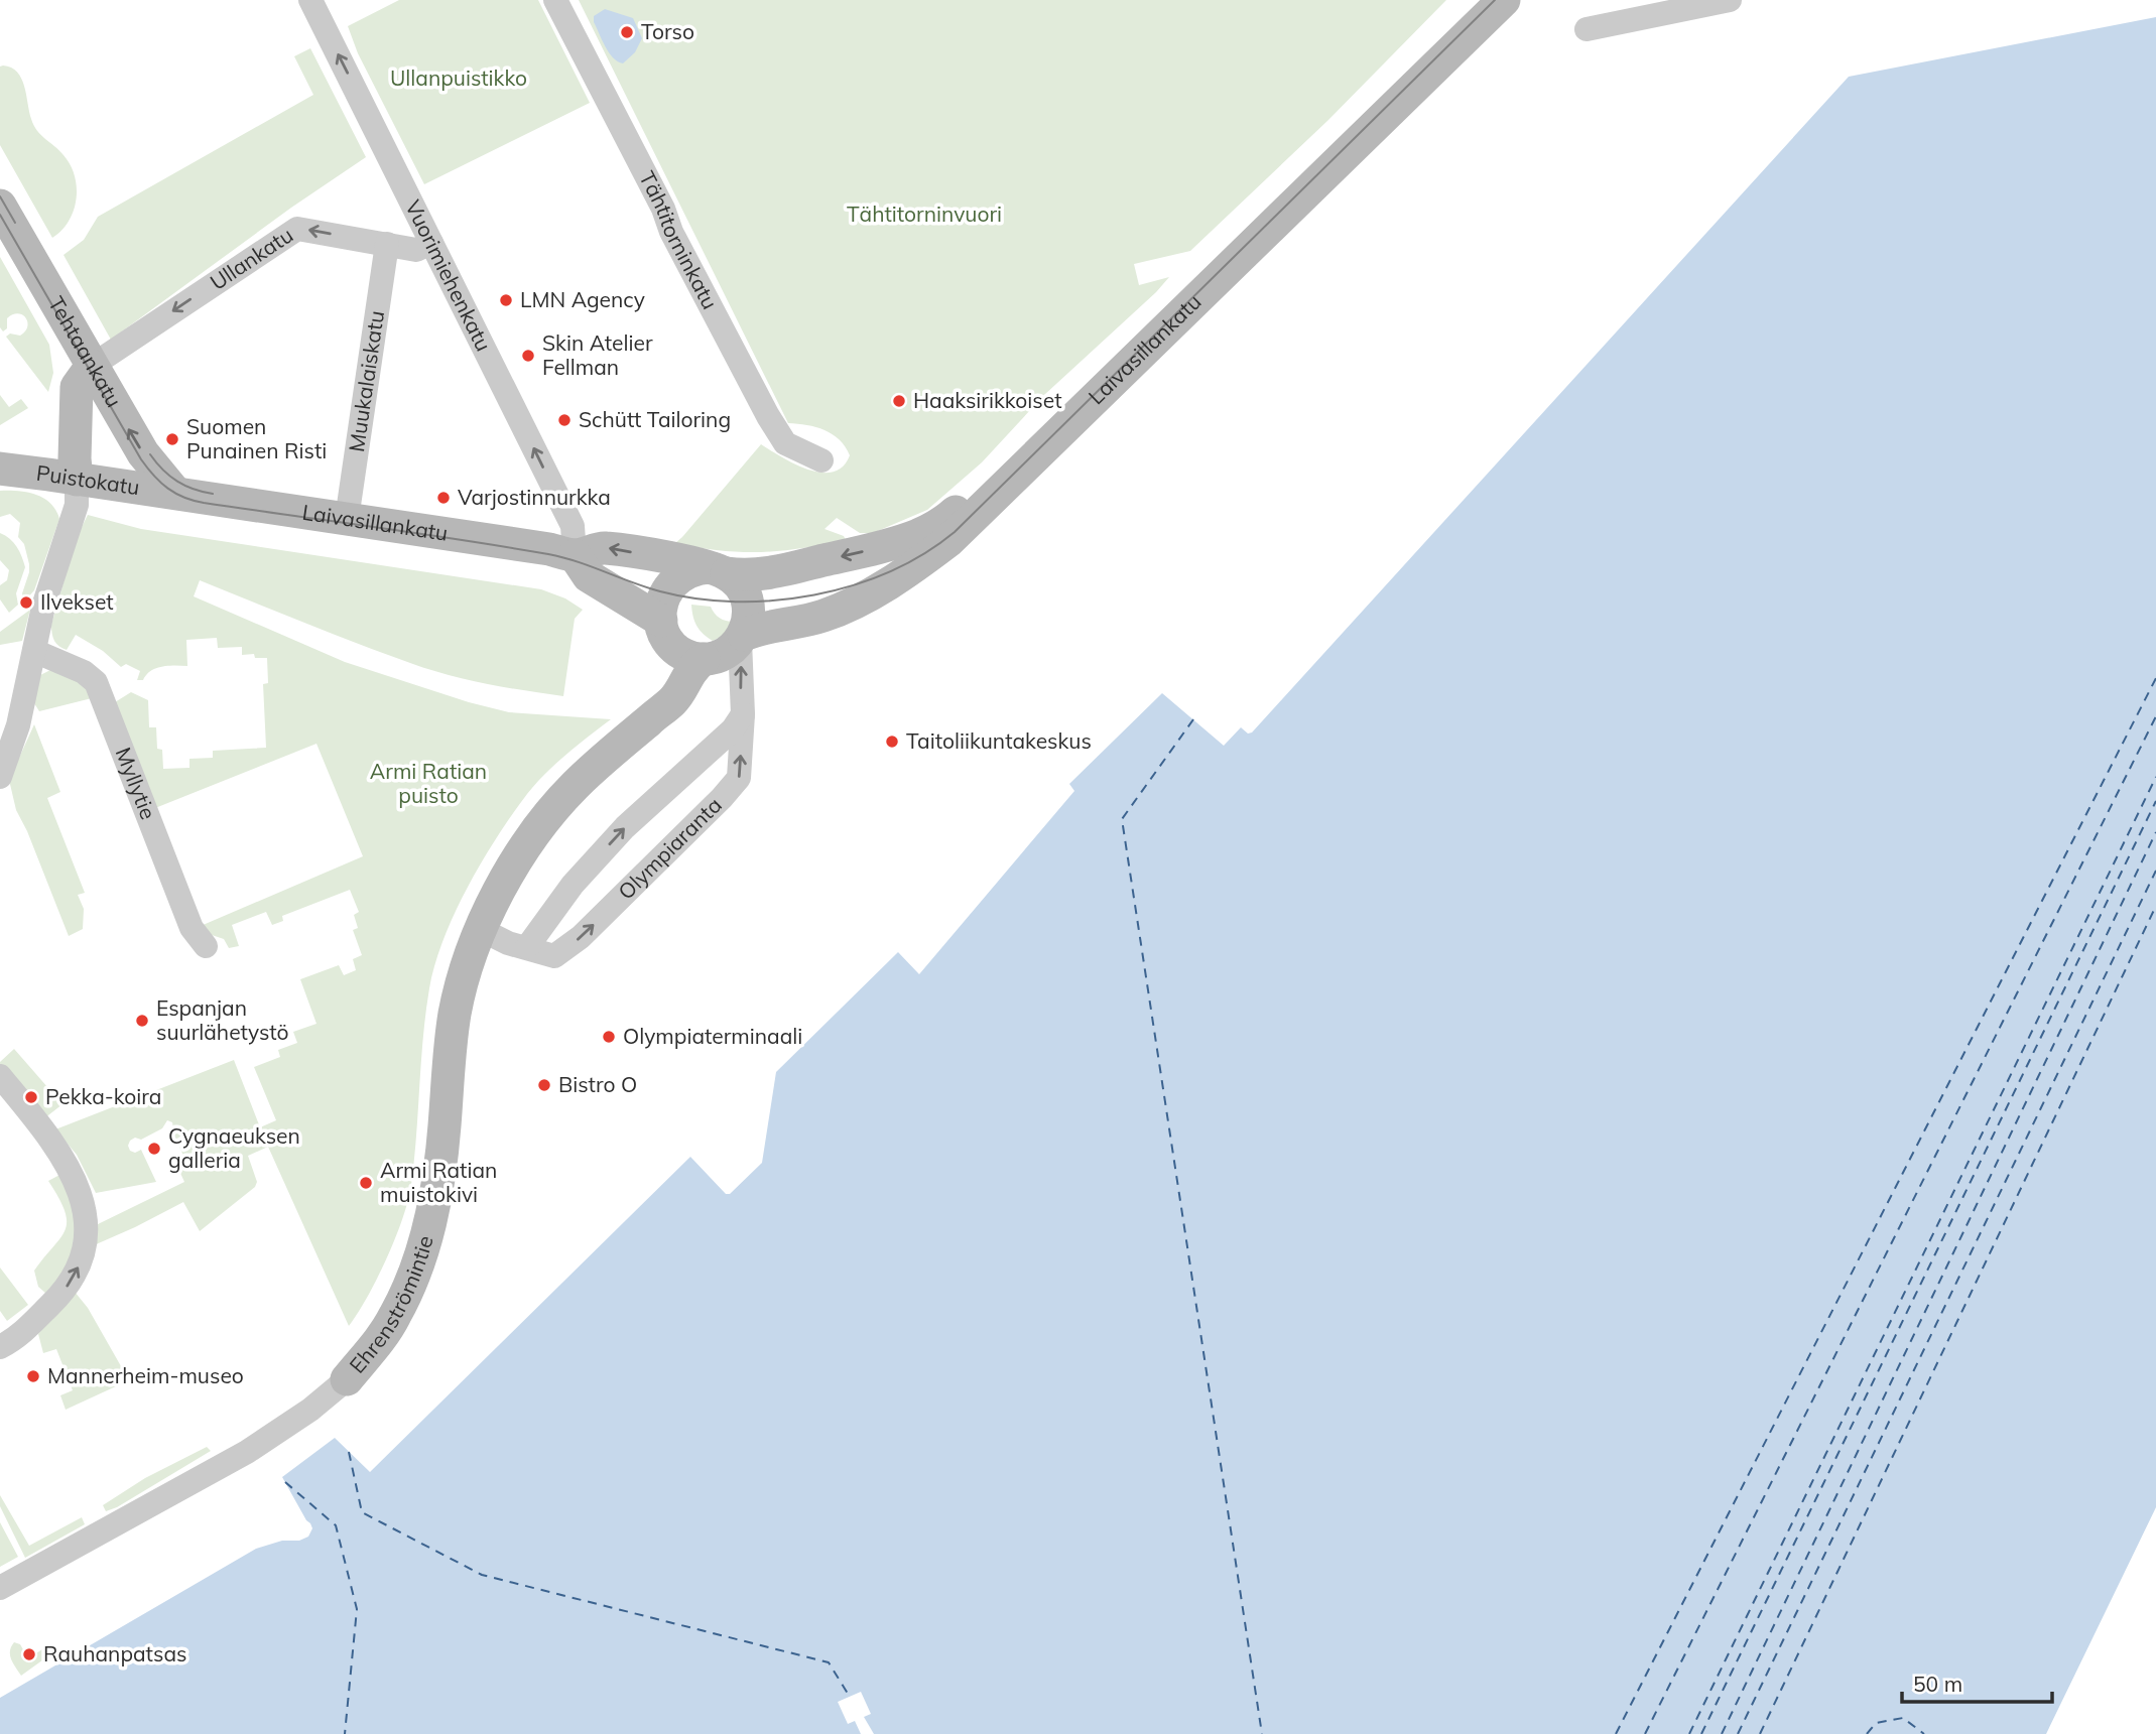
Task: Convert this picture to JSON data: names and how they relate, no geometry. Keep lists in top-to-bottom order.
{
  "streets": {
    "main road": [
      "Tehtaankatu",
      "Laivasillankatu",
      "Puistokatu",
      "Ehrenströmintie"
    ],
    "street": [
      "Tähtitorninkatu",
      "Ullankatu",
      "Vuorimiehenkatu",
      "Muukalaiskatu",
      "Myllytie",
      "Olympiaranta"
    ]
  },
  "crossings": [
    ["Ullankatu", "Vuorimiehenkatu"],
    ["Ullankatu", "Tehtaankatu"],
    ["Ullankatu", "Muukalaiskatu"],
    ["Vuorimiehenkatu", "Laivasillankatu"],
    ["Tehtaankatu", "Laivasillankatu"],
    ["Tehtaankatu", "Puistokatu"],
    ["Laivasillankatu", "Muukalaiskatu"],
    ["Laivasillankatu", "Puistokatu"],
    ["Laivasillankatu", "Olympiaranta"],
    ["Laivasillankatu", "Ehrenströmintie"],
    ["Olympiaranta", "Ehrenströmintie"]
  ],
  "one_way": ["Ullankatu", "Vuorimiehenkatu", "Tehtaankatu"],
  "parks": ["Ullanpuistikko", "Tähtitorninvuori", "Armi Ratian puisto"],
  "places": [
    "Torso",
    "LMN Agency",
    "Skin Atelier Fellman",
    "Haaksirikkoiset",
    "Schütt Tailoring",
    "Suomen Punainen Risti",
    "Varjostinnurkka",
    "Ilvekset",
    "Taitoliikuntakeskus",
    "Espanjan suurlähetystö",
    "Olympiaterminaali",
    "Bistro O",
    "Pekka-koira",
    "Cygnaeuksen galleria",
    "Armi Ratian muistokivi",
    "Mannerheim-museo",
    "Rauhanpatsas"
  ],
  "scale_bar": "50 m"
}
